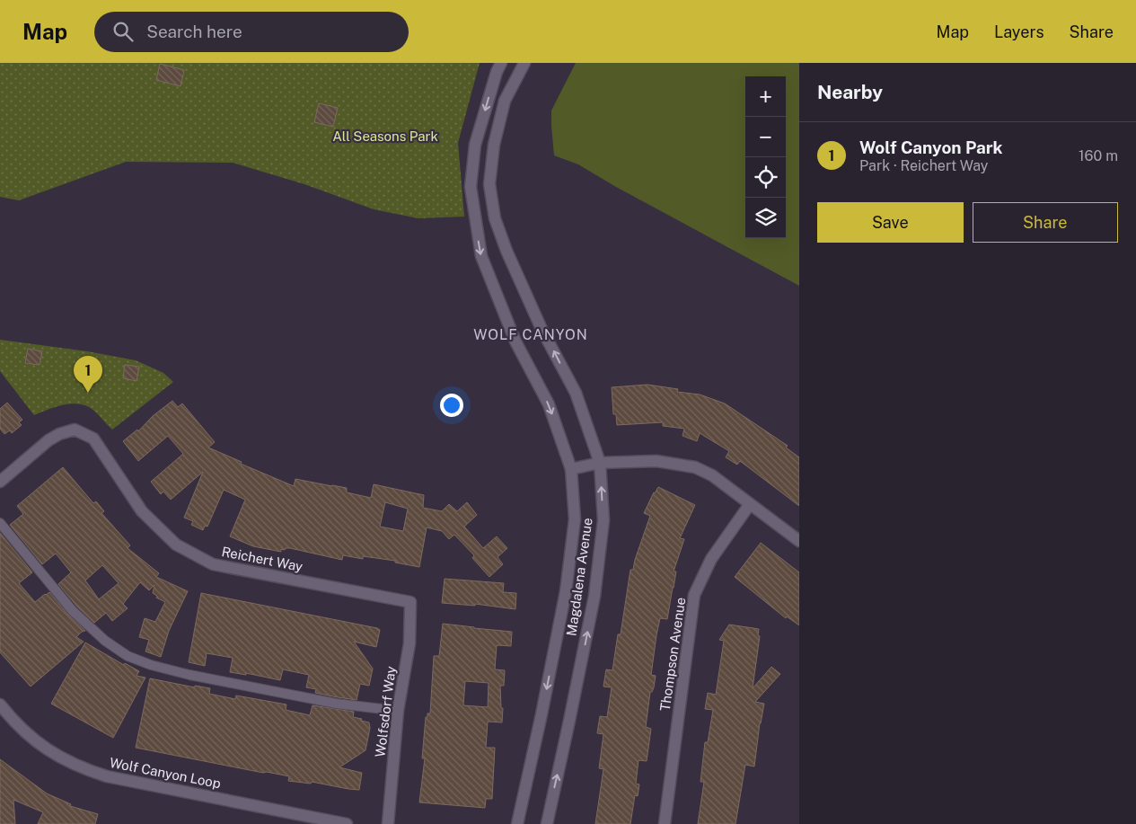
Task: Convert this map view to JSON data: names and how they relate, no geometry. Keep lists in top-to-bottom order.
{
  "streets": {
    "street": [
      "Reichert Way",
      "Magdalena Avenue",
      "Thompson Avenue",
      "Wolfsdorf Way",
      "Wolf Canyon Loop"
    ]
  },
  "crossings": [
    ["Reichert Way", "Wolfsdorf Way"]
  ],
  "districts": ["WOLF CANYON"],
  "parks": ["All Seasons Park"],
  "page": {
    "header": "Map",
    "search": "Search here",
    "nav": ["Map", "Layers", "Share"],
    "heading": "Nearby",
    "map_buttons": ["+", "−"],
    "list": [
      {
        "mark": "1",
        "name": "Wolf Canyon Park",
        "note": "Park · Reichert Way",
        "value": "160 m"
      }
    ],
    "buttons": ["Save", "Share"],
    "pins": "1"
  }
}
